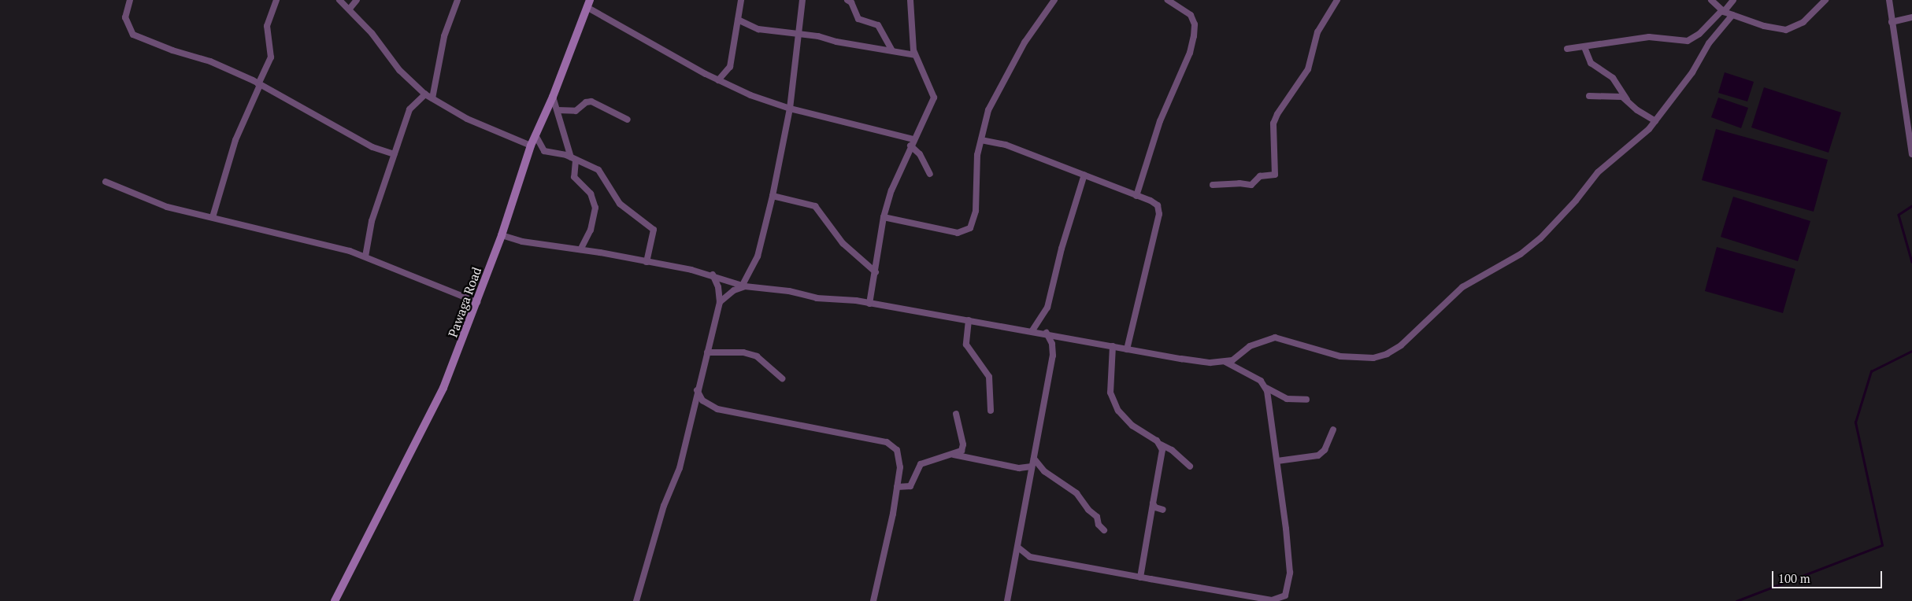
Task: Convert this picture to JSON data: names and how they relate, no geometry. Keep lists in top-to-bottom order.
{
  "streets": {
    "main road": ["Pawaga Road"]
  },
  "scale_bar": "100 m"
}
